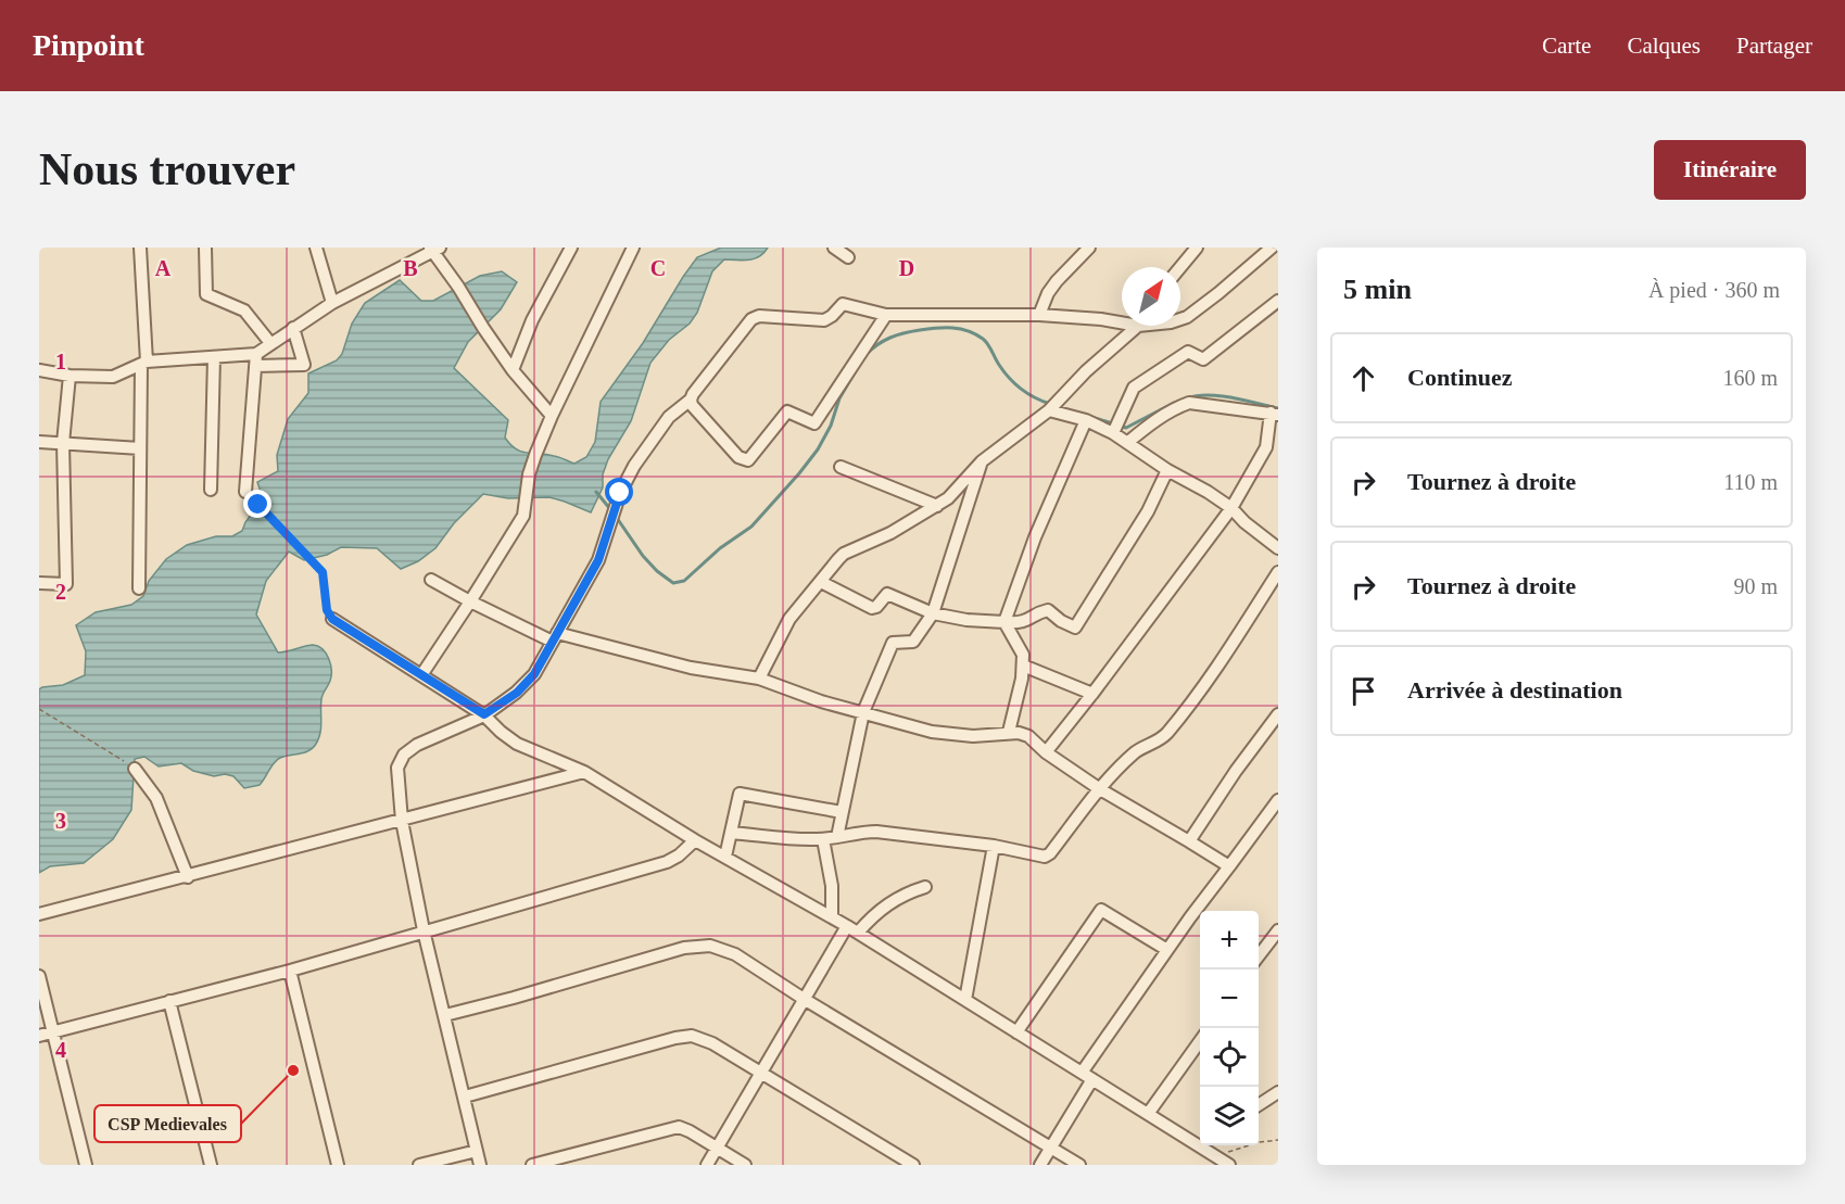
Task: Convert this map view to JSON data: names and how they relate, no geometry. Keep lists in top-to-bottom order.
{
  "places": ["CSP Medievales"],
  "north": "top right",
  "page": {
    "header": "Pinpoint",
    "nav": ["Carte", "Calques", "Partager"],
    "buttons": "Itinéraire",
    "title": "Nous trouver",
    "heading": ["5 min", "À pied · 360 m"],
    "list": [
      ["Continuez", "160 m"],
      ["Tournez à droite", "110 m"],
      ["Tournez à droite", "90 m"],
      "Arrivée à destination"
    ],
    "map_buttons": ["+", "−"]
  },
  "grid": {
    "columns": [
      "A",
      "B",
      "C",
      "D"
    ],
    "rows": [
      "1",
      "2",
      "3",
      "4"
    ]
  }
}
